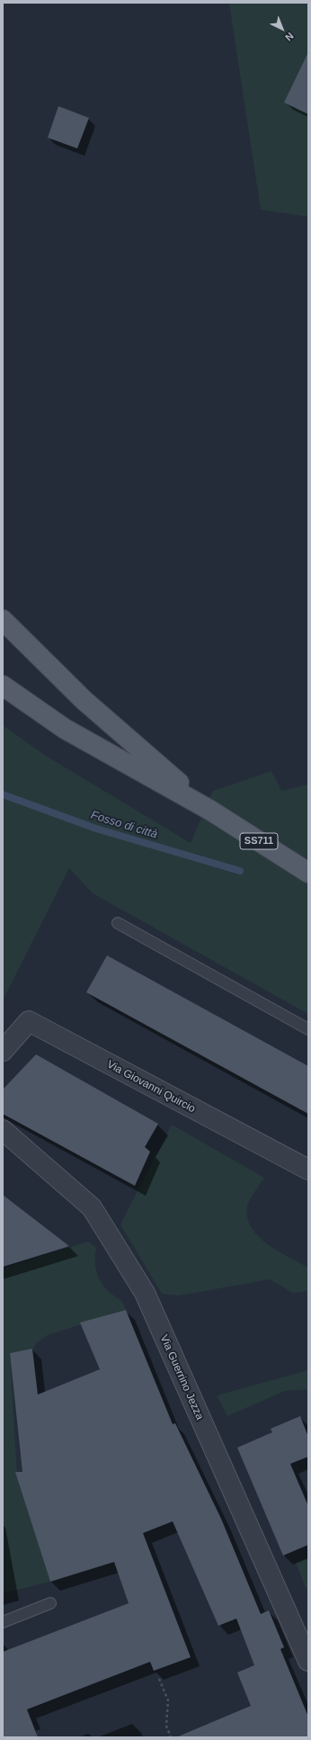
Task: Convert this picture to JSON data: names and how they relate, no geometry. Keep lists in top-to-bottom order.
{
  "streets": {
    "main road": ["SS711"],
    "street": ["Via Giovanni Quircio", "Via Guerrino Jezza"]
  },
  "water": ["Fosso di città"],
  "north": "bottom right"
}
